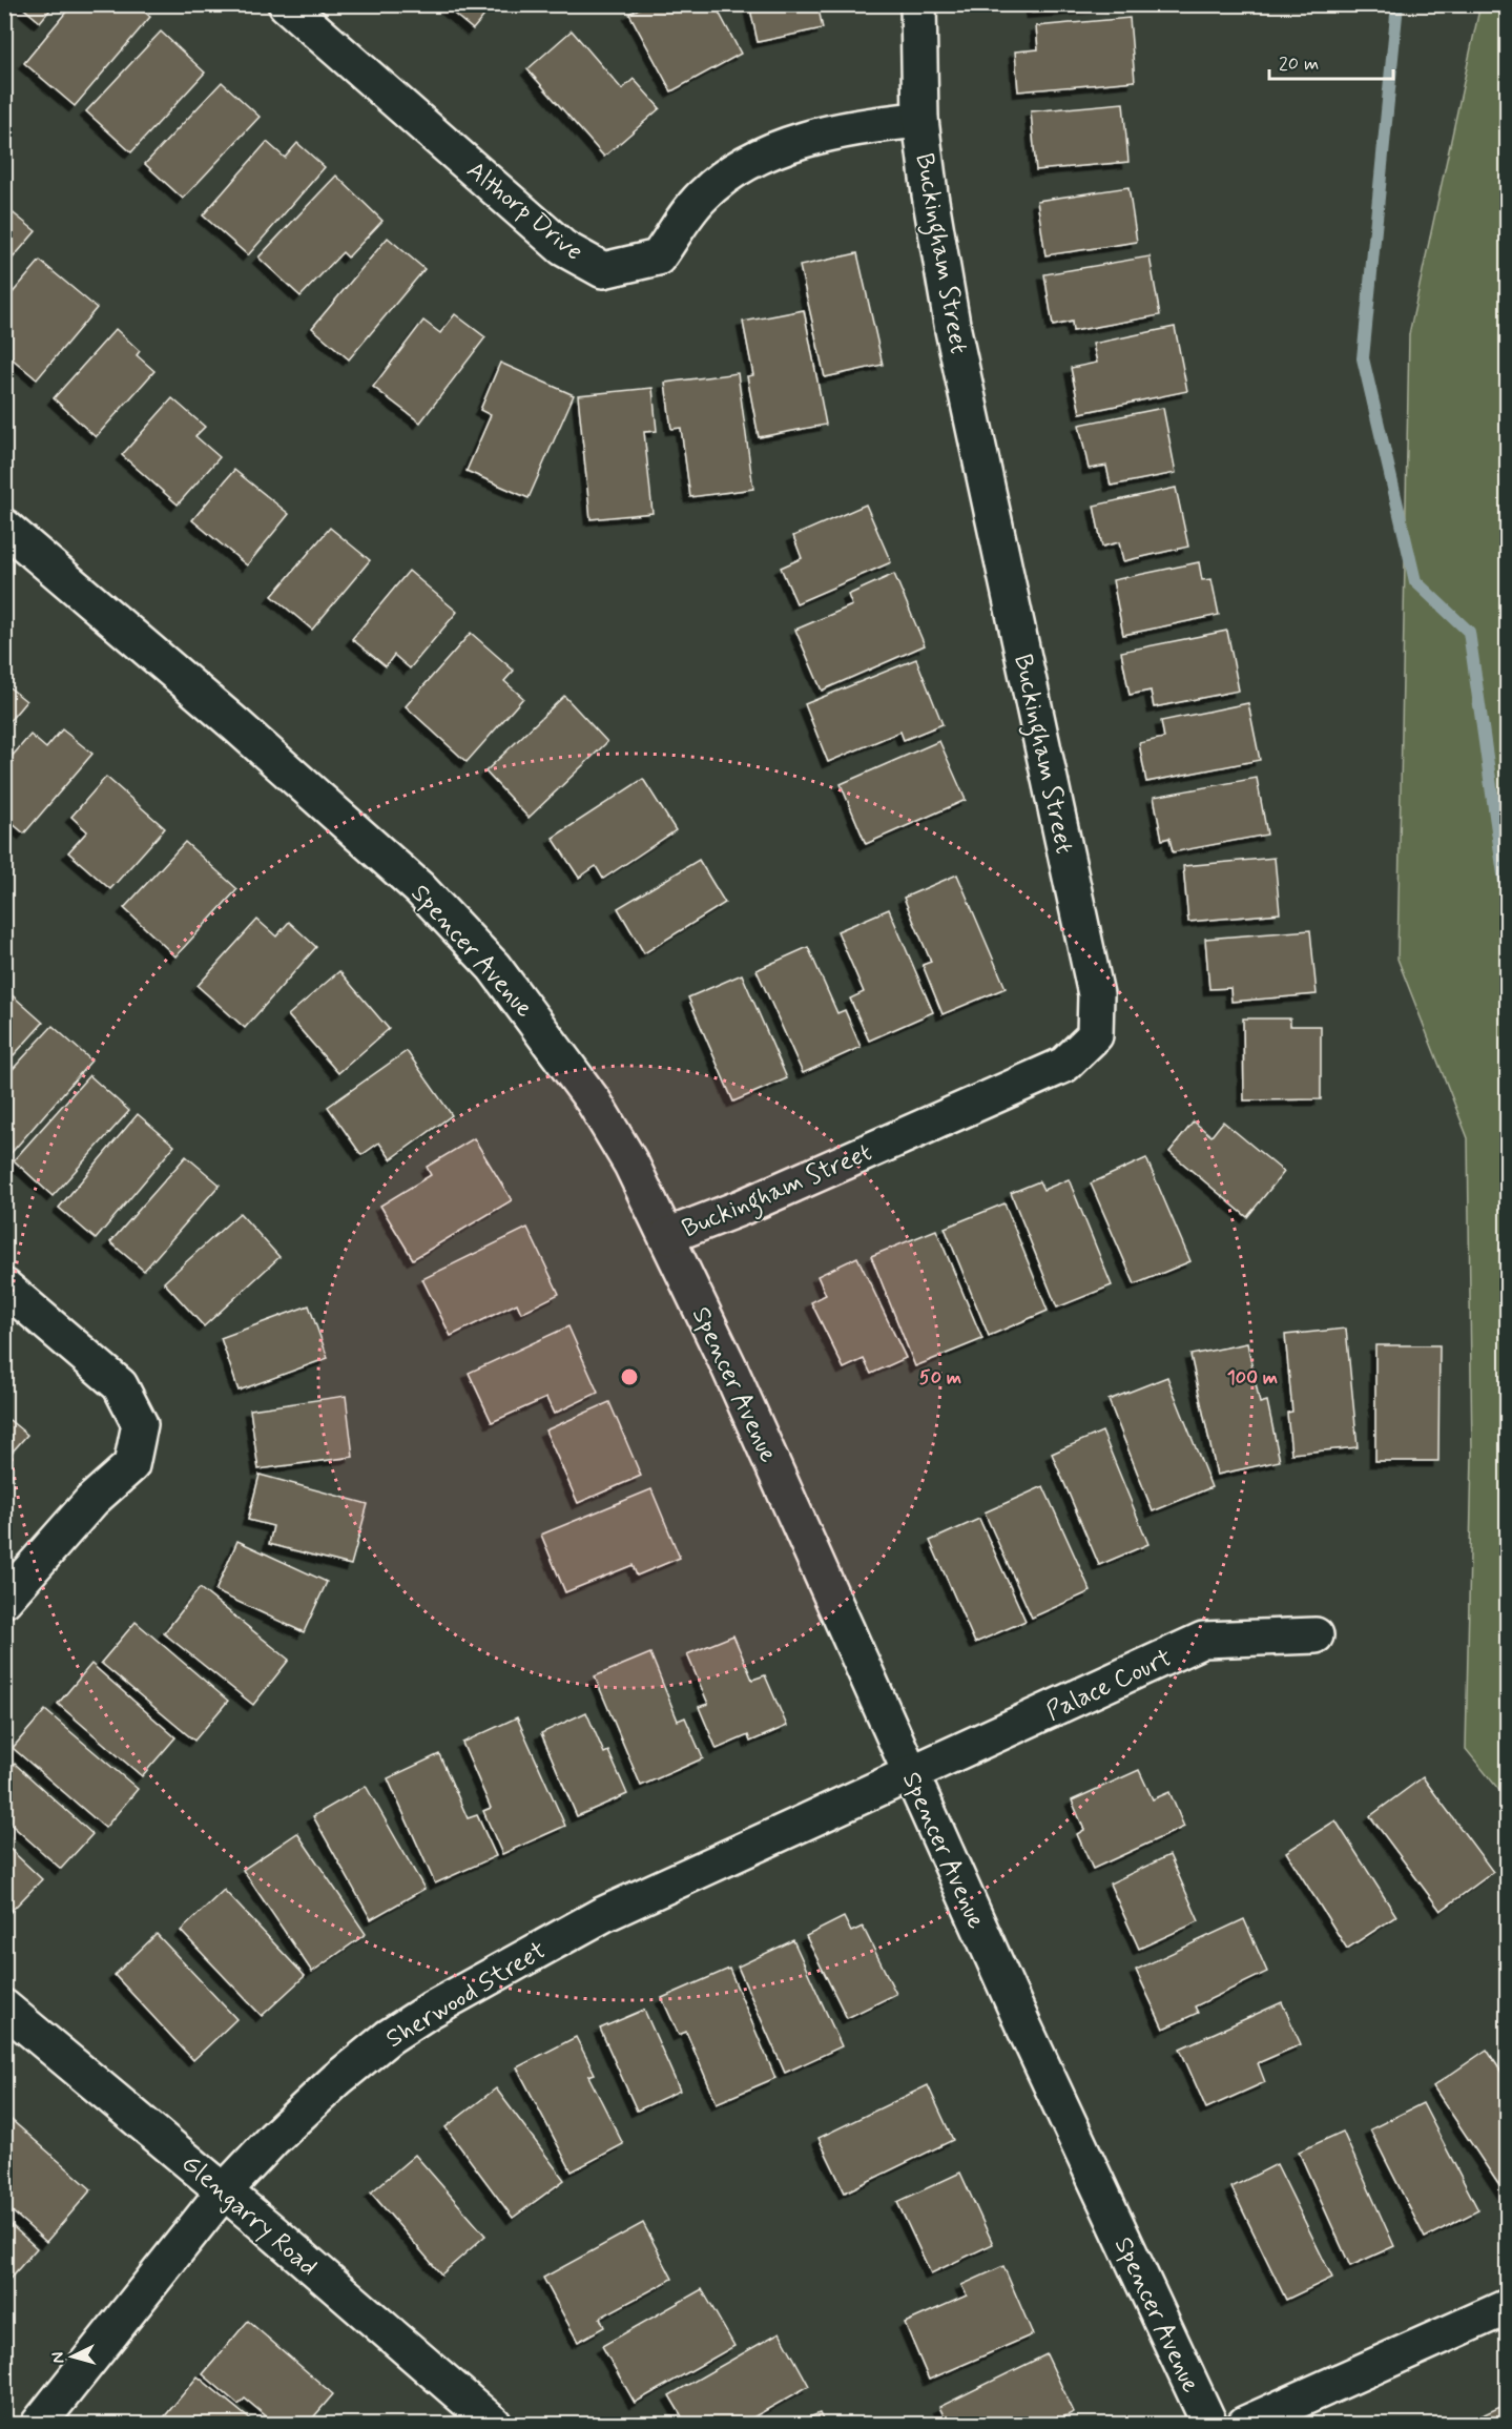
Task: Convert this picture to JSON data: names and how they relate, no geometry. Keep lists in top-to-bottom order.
{
  "streets": {
    "street": [
      "Althorp Drive",
      "Buckingham Street",
      "Spencer Avenue",
      "Palace Court",
      "Sherwood Street",
      "Glengarry Road"
    ]
  },
  "crossings": [
    ["Althorp Drive", "Buckingham Street"],
    ["Buckingham Street", "Spencer Avenue"],
    ["Spencer Avenue", "Palace Court"],
    ["Spencer Avenue", "Sherwood Street"],
    ["Palace Court", "Sherwood Street"],
    ["Sherwood Street", "Glengarry Road"]
  ],
  "scale_bar": "20 m",
  "north": "left",
  "rings": ["50 m", "100 m"]
}
